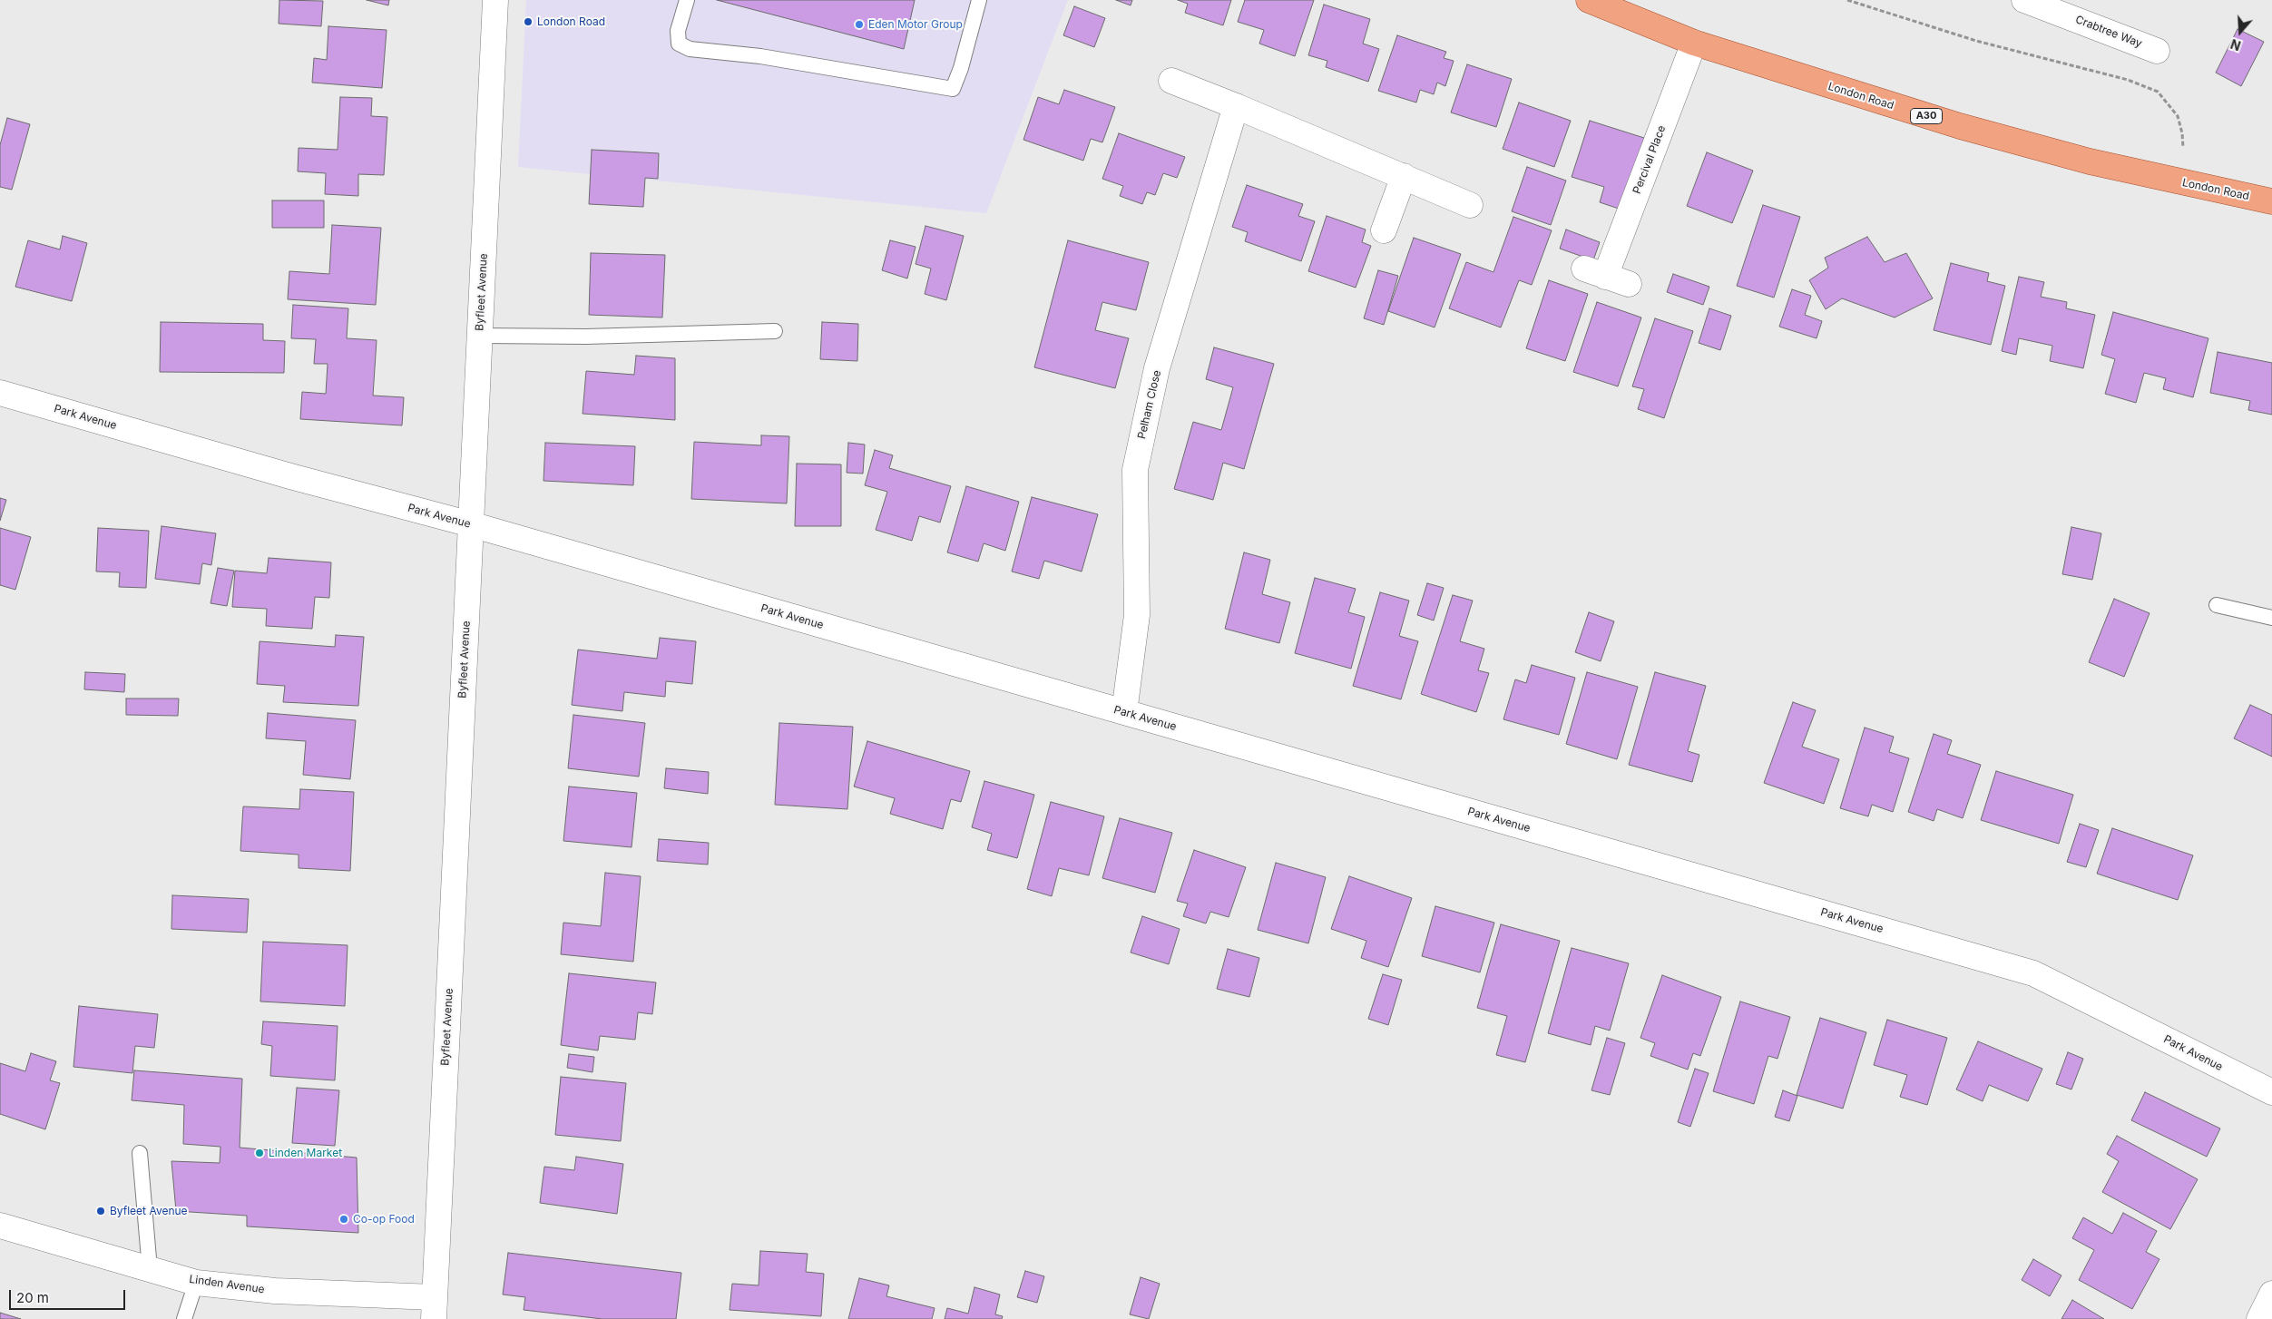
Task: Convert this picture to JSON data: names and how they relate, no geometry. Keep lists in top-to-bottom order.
{
  "streets": {
    "main road": ["London Road", "A30"],
    "street": [
      "Crabtree Way",
      "Percival Place",
      "Byfleet Avenue",
      "Pelham Close",
      "Park Avenue",
      "Linden Avenue"
    ]
  },
  "crossings": [
    ["London Road", "Percival Place"],
    ["Byfleet Avenue", "Park Avenue"],
    ["Byfleet Avenue", "Linden Avenue"],
    ["Pelham Close", "Park Avenue"]
  ],
  "places": [
    "London Road",
    "Eden Motor Group",
    "Linden Market",
    "Byfleet Avenue",
    "Co-op Food"
  ],
  "scale_bar": "20 m",
  "north": "bottom"
}
